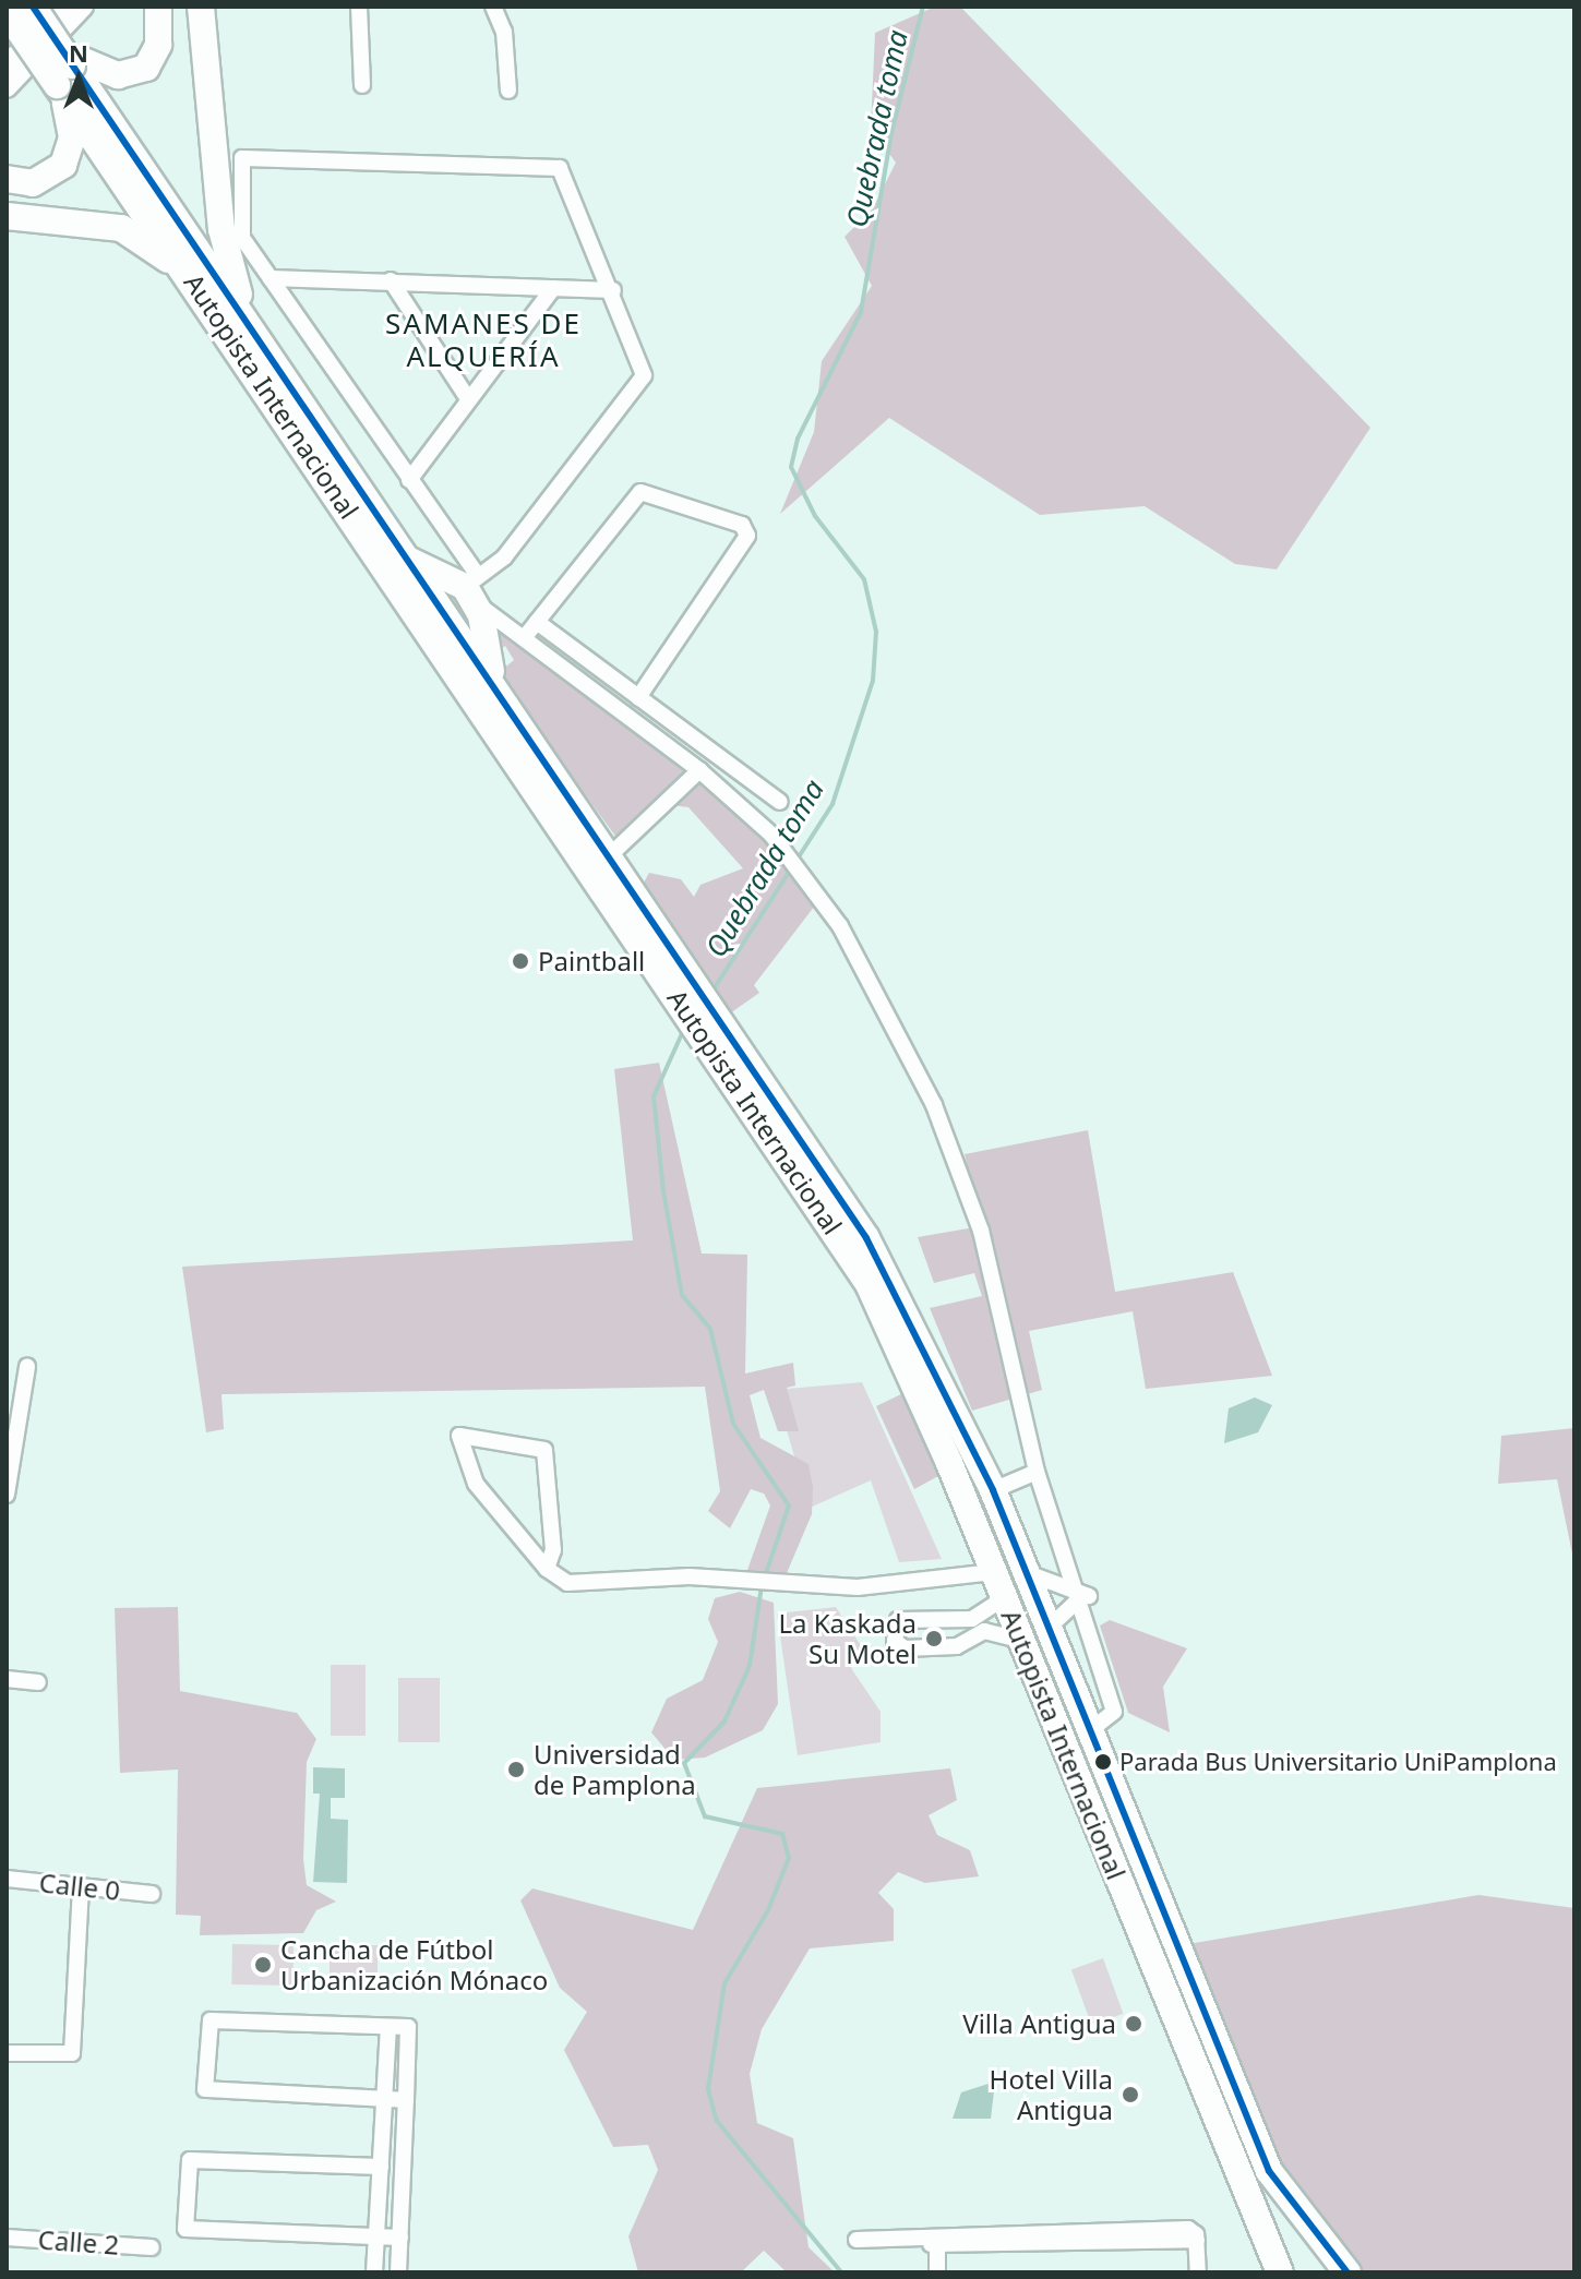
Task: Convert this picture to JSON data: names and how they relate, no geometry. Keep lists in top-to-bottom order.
{
  "streets": {
    "highway": ["Autopista Internacional"],
    "street": ["Calle 0", "Calle 2"]
  },
  "districts": ["SAMANES DE ALQUERÍA"],
  "water": ["Quebrada toma"],
  "places": [
    "Paintball",
    "La Kaskada Su Motel",
    "Parada Bus Universitario UniPamplona",
    "Universidad de Pamplona",
    "Cancha de Fútbol Urbanización Mónaco",
    "Villa Antigua",
    "Hotel Villa Antigua"
  ],
  "north": "top"
}
